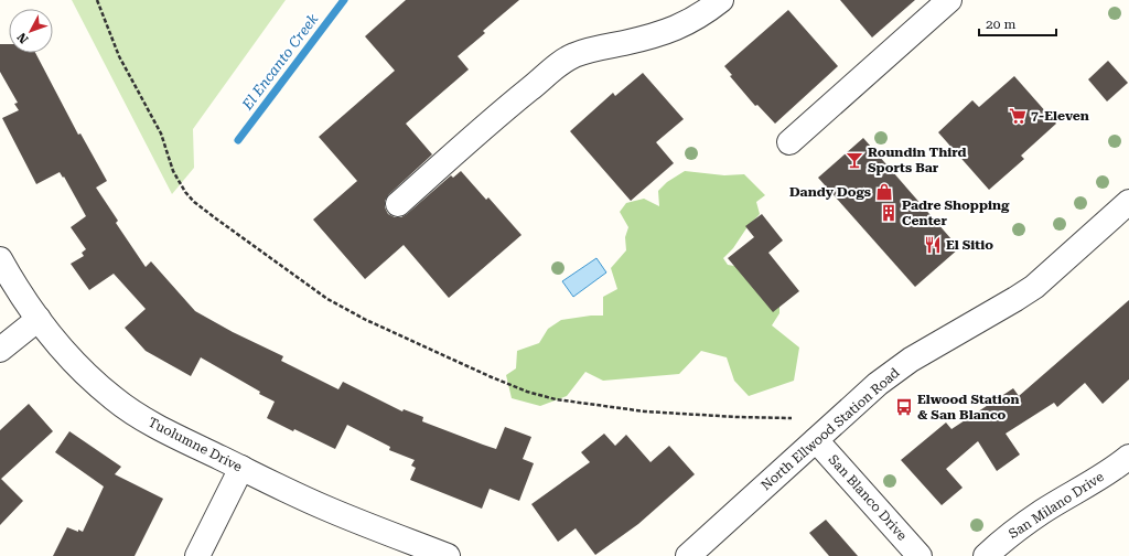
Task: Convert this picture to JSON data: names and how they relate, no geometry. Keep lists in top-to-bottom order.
{
  "streets": {
    "street": [
      "North Ellwood Station Road",
      "Tuolumne Drive",
      "San Blanco Drive",
      "San Milano Drive"
    ]
  },
  "crossings": [
    ["North Ellwood Station Road", "San Blanco Drive"]
  ],
  "water": ["El Encanto Creek"],
  "places": {
    "supermarket": ["7-Eleven"],
    "bar": ["Roundin Third Sports Bar"],
    "shop": ["Dandy Dogs"],
    "building": ["Padre Shopping Center"],
    "restaurant": ["El Sitio"],
    "bus stop": ["Elwood Station & San Blanco"]
  },
  "scale_bar": "20 m",
  "north": "bottom left"
}
